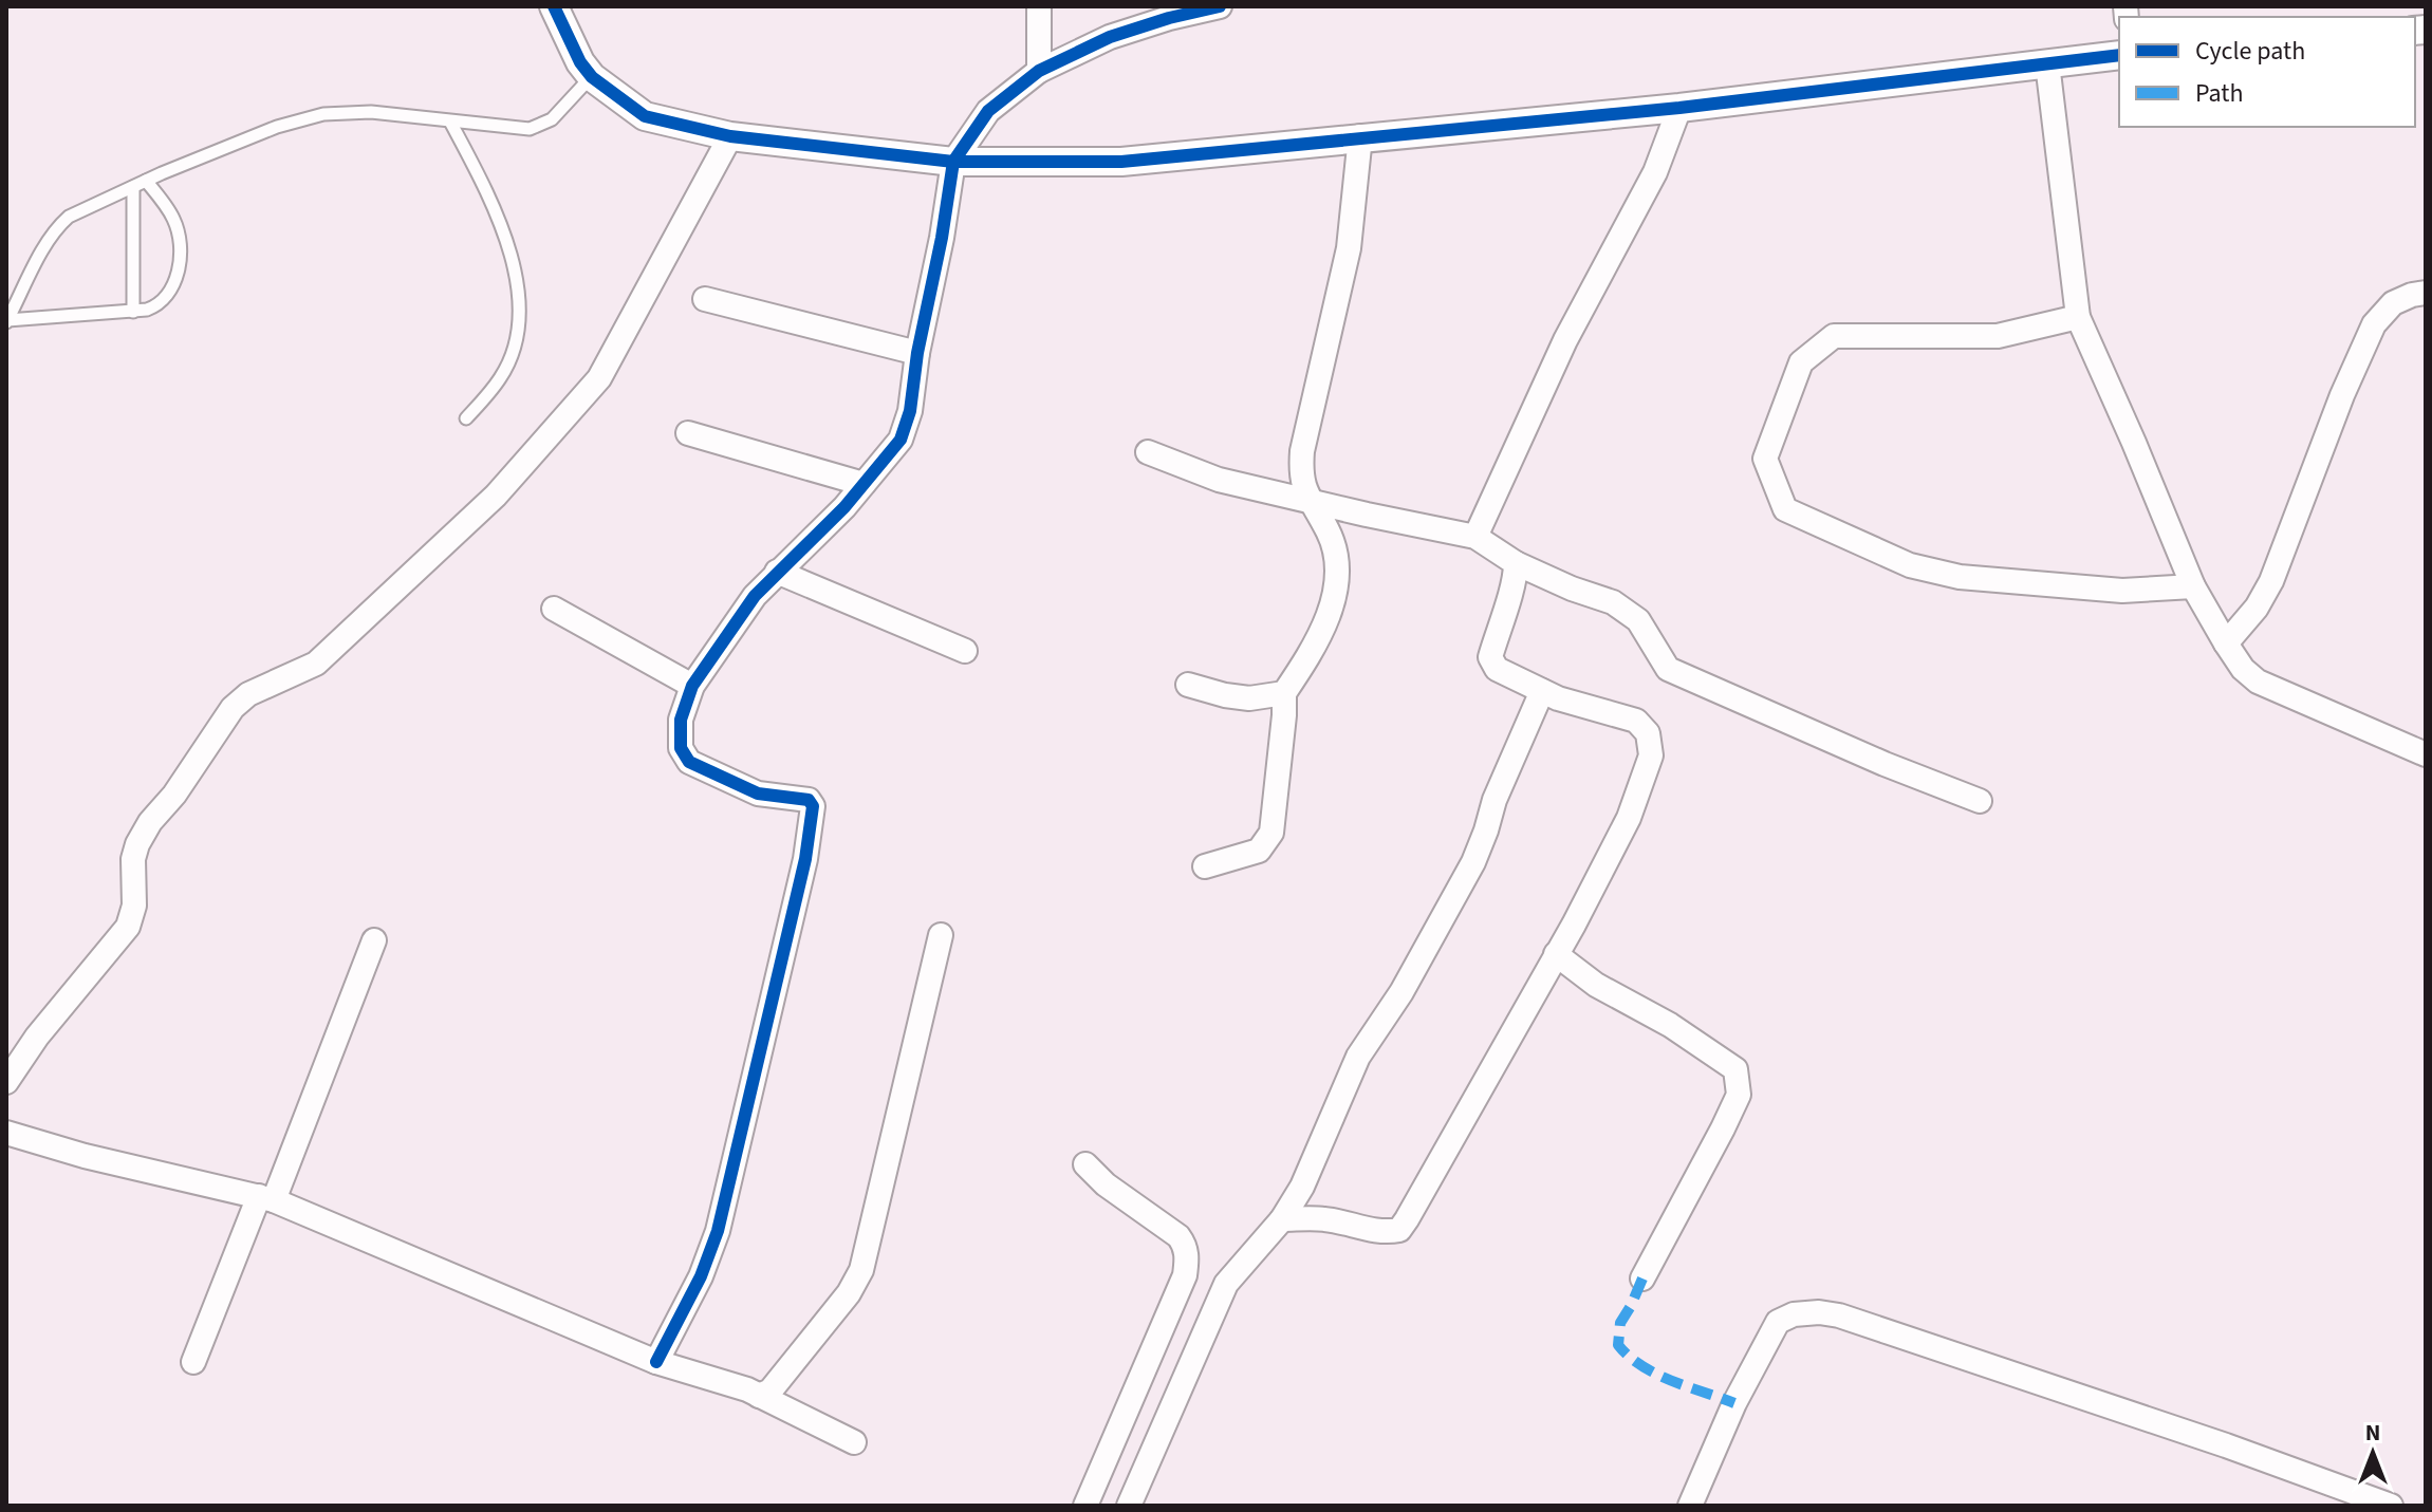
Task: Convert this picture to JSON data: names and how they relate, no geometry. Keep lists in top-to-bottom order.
{
  "legend": ["Cycle path", "Path"],
  "north": "top"
}
